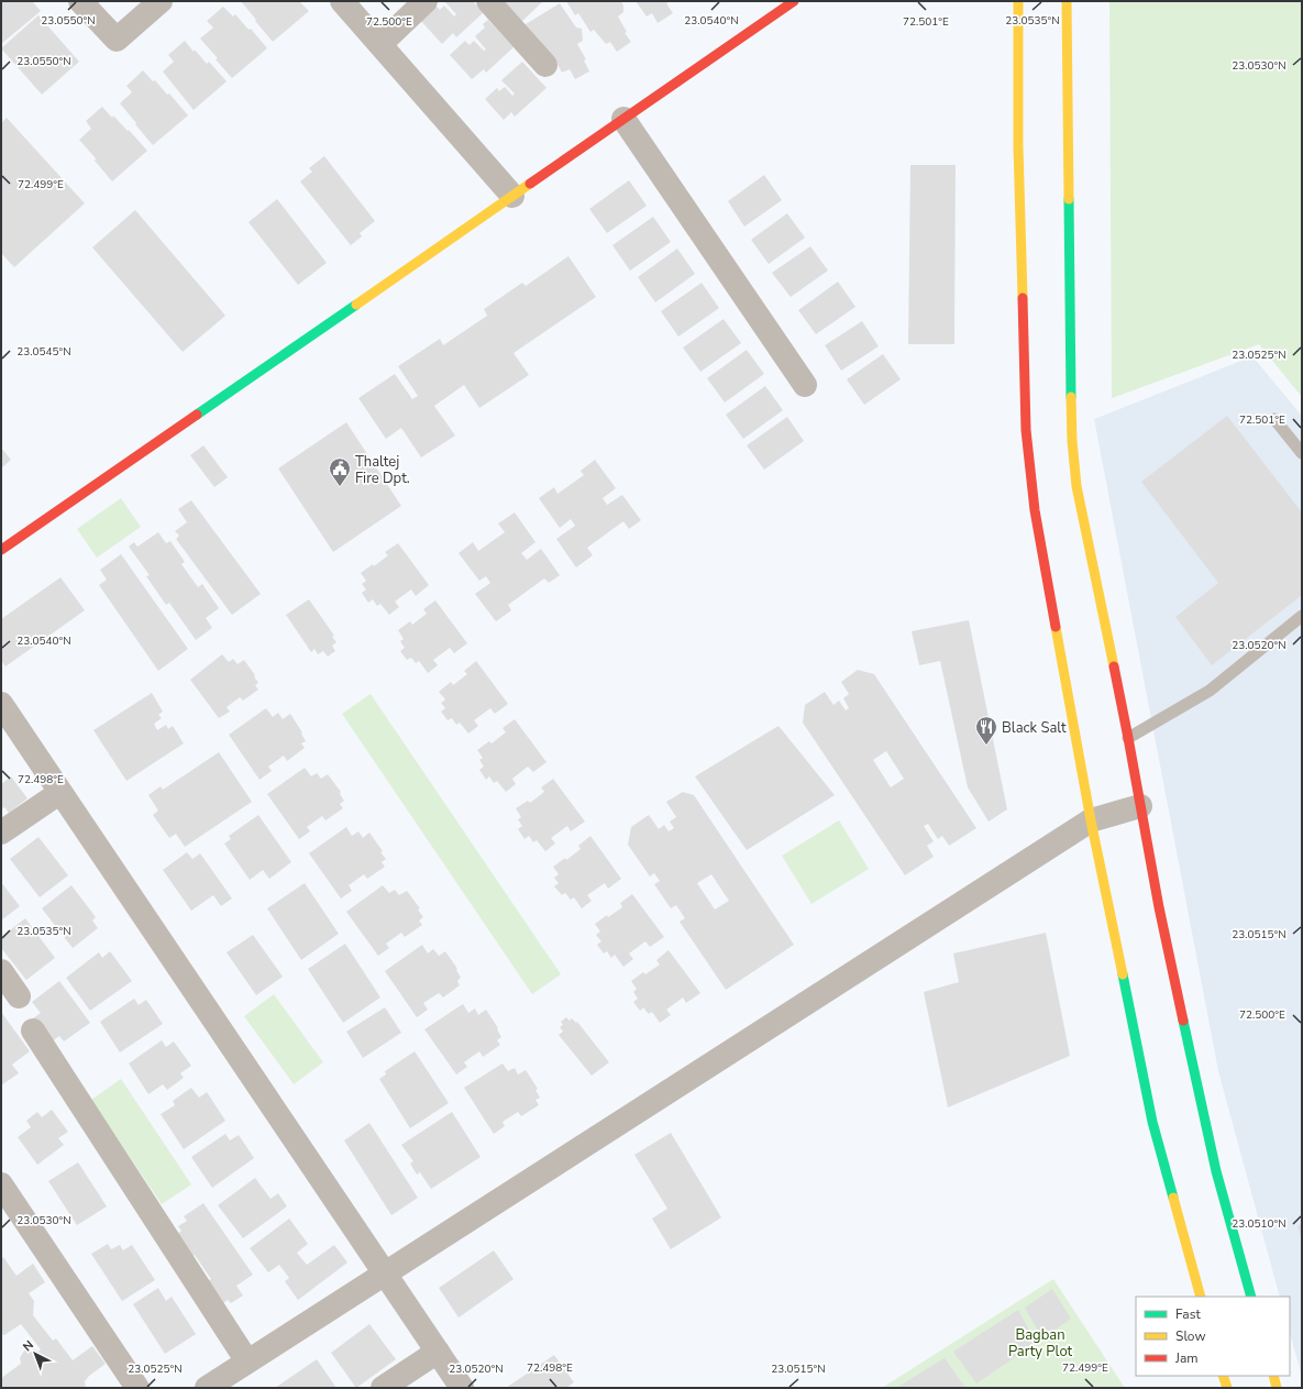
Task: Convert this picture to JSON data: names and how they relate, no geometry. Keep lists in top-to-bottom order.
{
  "parks": ["Bagban Party Plot"],
  "places": {
    "public building": ["Thaltej Fire Dpt."],
    "restaurant": ["Black Salt"]
  },
  "legend": ["Fast", "Slow", "Jam"],
  "north": "top left",
  "coordinates": [
    "23.0535°N",
    "23.0550°N",
    "23.0540°N",
    "72.500°E",
    "72.501°E",
    "23.0530°N",
    "72.499°E",
    "23.0545°N",
    "23.0525°N",
    "23.0520°N",
    "72.498°E",
    "23.0515°N",
    "23.0510°N"
  ]
}
